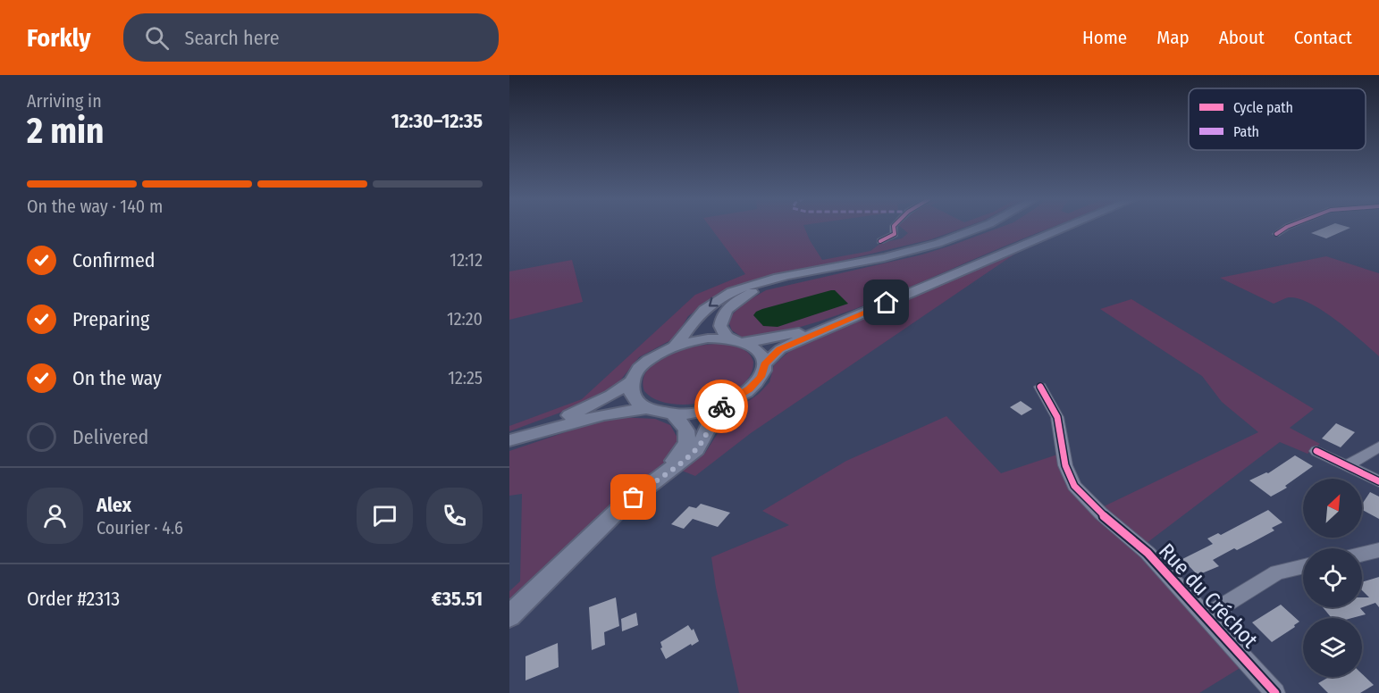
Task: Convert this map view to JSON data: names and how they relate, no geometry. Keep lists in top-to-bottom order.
{
  "streets": {
    "street": ["Rue du Créchot"]
  },
  "legend": ["Cycle path", "Path"],
  "north": "top right",
  "page": {
    "header": "Forkly",
    "search": "Search here",
    "nav": [
      "Home",
      "Map",
      "About",
      "Contact"
    ],
    "heading": ["2 min", "Arriving in", "12:30–12:35"],
    "panel": [
      "Alex",
      "Courier · 4.6",
      "Order #2313",
      "€35.51"
    ],
    "bar": "On the way · 140 m",
    "list": [
      ["Confirmed", "12:12"],
      ["Preparing", "12:20"],
      ["On the way", "12:25"],
      "Delivered"
    ]
  }
}
